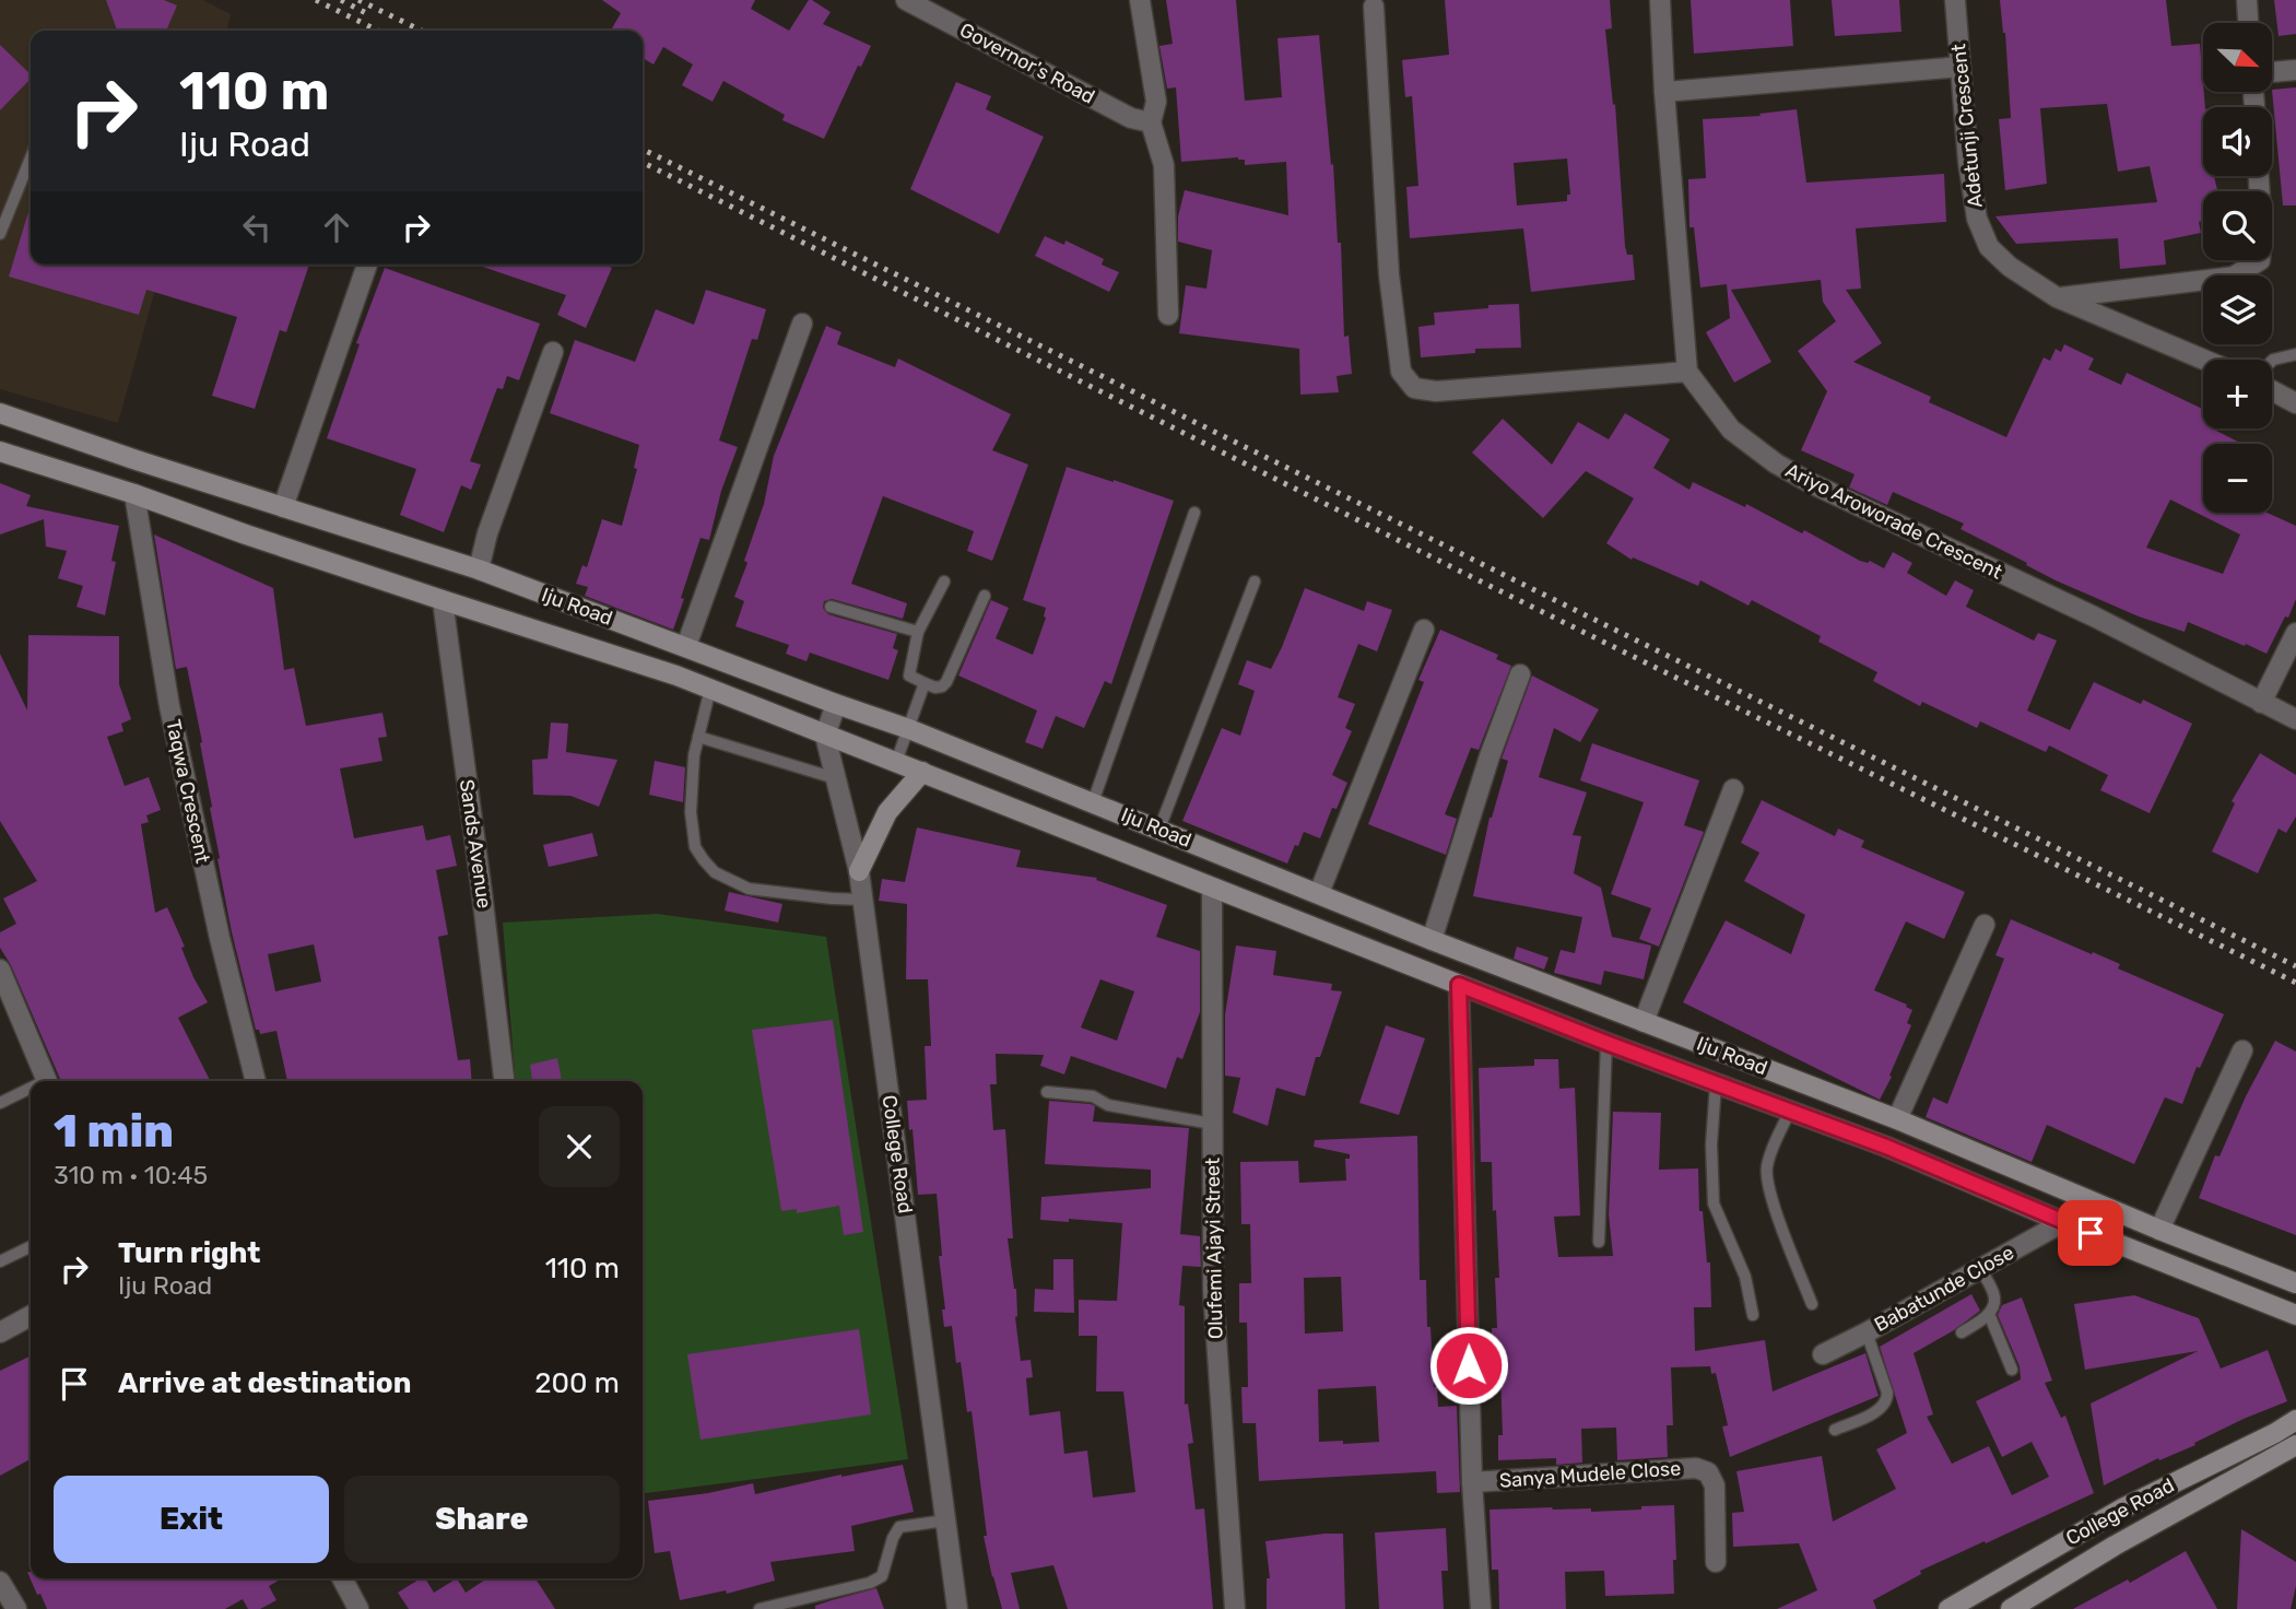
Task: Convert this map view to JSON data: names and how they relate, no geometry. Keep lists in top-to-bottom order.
{
  "streets": {
    "main road": ["Iju Road", "College Road"],
    "street": [
      "Governor's Road",
      "Adetunji Crescent",
      "Ariyo Aroworade Crescent",
      "Taqwa Crescent",
      "Sands Avenue",
      "Olufemi Ajayi Street",
      "Babatunde Close",
      "Sanya Mudele Close"
    ]
  },
  "crossings": [
    ["Iju Road", "Taqwa Crescent"],
    ["Iju Road", "Sands Avenue"],
    ["Iju Road", "College Road"],
    ["Iju Road", "Olufemi Ajayi Street"],
    ["Iju Road", "Babatunde Close"]
  ],
  "north": "bottom right",
  "page": {
    "map_buttons": ["+", "−"],
    "turn": ["110 m", "Iju Road"],
    "heading": ["1 min", "310 m · 10:45"],
    "list": [
      {
        "name": "Turn right",
        "note": "Iju Road",
        "value": "110 m"
      },
      {
        "name": "Arrive at destination",
        "value": "200 m"
      }
    ],
    "buttons": ["Exit", "Share"]
  }
}
